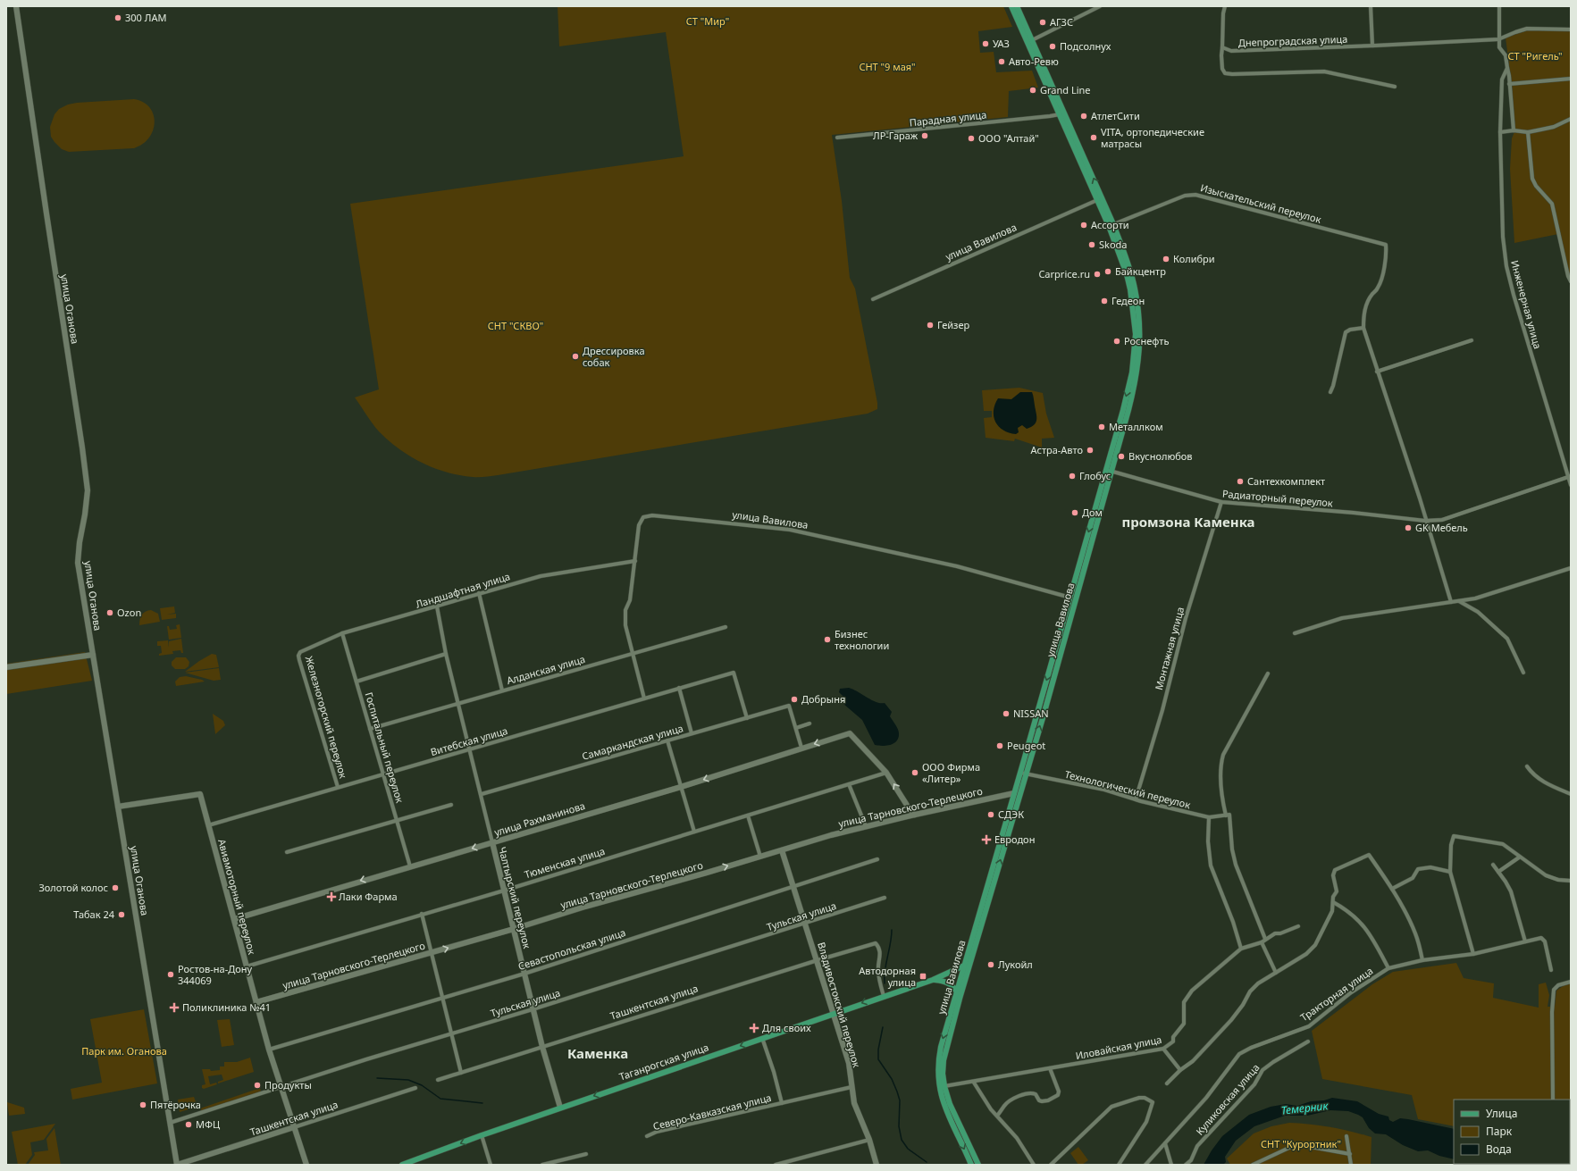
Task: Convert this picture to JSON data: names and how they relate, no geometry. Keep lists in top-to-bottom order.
{
  "streets": {
    "main road": ["улица Вавилова", "Таганрогская улица"],
    "street": [
      "Днепроградская улица",
      "Парадная улица",
      "Изыскательский переулок",
      "Инженерная улица",
      "улица Оганова",
      "Радиаторный переулок",
      "Ландшафтная улица",
      "Монтажная улица",
      "Алданская улица",
      "Железногорский переулок",
      "Витебская улица",
      "Самаркандская улица",
      "Госпитальный переулок",
      "Технологический переулок",
      "улица Тарновского-Терлецкого",
      "улица Рахманинова",
      "Тюменская улица",
      "Авиамоторный переулок",
      "Чалтырский переулок",
      "Тульская улица",
      "Севастопольская улица",
      "Тракторная улица",
      "Ташкентская улица",
      "Владивостокский переулок",
      "Иловайская улица",
      "Куликовская улица",
      "Северо-Кавказская улица"
    ]
  },
  "crossings": [
    ["Парадная улица", "улица Вавилова"],
    ["Изыскательский переулок", "улица Вавилова"],
    ["улица Вавилова", "Радиаторный переулок"],
    ["улица Вавилова", "Ландшафтная улица"],
    ["улица Вавилова", "Алданская улица"],
    ["улица Вавилова", "Витебская улица"],
    ["улица Вавилова", "Технологический переулок"],
    ["улица Вавилова", "улица Тарновского-Терлецкого"],
    ["улица Вавилова", "Иловайская улица"],
    ["улица Вавилова", "Таганрогская улица"],
    ["Инженерная улица", "Радиаторный переулок"],
    ["улица Оганова", "Авиамоторный переулок"],
    ["улица Оганова", "Тульская улица"],
    ["улица Оганова", "Ташкентская улица"],
    ["Радиаторный переулок", "Монтажная улица"],
    ["Ландшафтная улица", "Железногорский переулок"],
    ["Ландшафтная улица", "Госпитальный переулок"],
    ["Ландшафтная улица", "Чалтырский переулок"],
    ["Монтажная улица", "Технологический переулок"],
    ["Алданская улица", "Госпитальный переулок"],
    ["Алданская улица", "Чалтырский переулок"],
    ["Железногорский переулок", "Витебская улица"],
    ["Витебская улица", "Самаркандская улица"],
    ["Витебская улица", "Госпитальный переулок"],
    ["Витебская улица", "Авиамоторный переулок"],
    ["Витебская улица", "Чалтырский переулок"],
    ["Самаркандская улица", "Чалтырский переулок"],
    ["Госпитальный переулок", "улица Рахманинова"],
    ["Технологический переулок", "Иловайская улица"],
    ["улица Тарновского-Терлецкого", "Авиамоторный переулок"],
    ["улица Тарновского-Терлецкого", "Чалтырский переулок"],
    ["улица Тарновского-Терлецкого", "Владивостокский переулок"],
    ["улица Рахманинова", "Тюменская улица"],
    ["улица Рахманинова", "Авиамоторный переулок"],
    ["улица Рахманинова", "Чалтырский переулок"],
    ["Тюменская улица", "Авиамоторный переулок"],
    ["Тюменская улица", "Чалтырский переулок"],
    ["Авиамоторный переулок", "Тульская улица"],
    ["Авиамоторный переулок", "Севастопольская улица"],
    ["Авиамоторный переулок", "Ташкентская улица"],
    ["Чалтырский переулок", "Тульская улица"],
    ["Чалтырский переулок", "Севастопольская улица"],
    ["Чалтырский переулок", "Ташкентская улица"],
    ["Чалтырский переулок", "Таганрогская улица"],
    ["Тульская улица", "Владивостокский переулок"],
    ["Севастопольская улица", "Владивостокский переулок"],
    ["Ташкентская улица", "Владивостокский переулок"],
    ["Ташкентская улица", "Таганрогская улица"],
    ["Владивостокский переулок", "Таганрогская улица"],
    ["Владивостокский переулок", "Северо-Кавказская улица"],
    ["Таганрогская улица", "Северо-Кавказская улица"]
  ],
  "one_way": ["улица Тарновского-Терлецкого", "улица Рахманинова", "Таганрогская улица"],
  "districts": ["промзона Каменка", "Каменка"],
  "water": ["Темерник"],
  "parks": [
    "СТ \"Мир\"",
    "СТ \"Ригель\"",
    "СНТ \"9 мая\"",
    "СНТ \"СКВО\"",
    "Парк им. Оганова",
    "СНТ \"Курортник\""
  ],
  "places": {
    "other": [
      "300 ЛАМ",
      "АГЗС",
      "УАЗ",
      "Подсолнух",
      "Авто-Ревю",
      "Grand Line",
      "АтлетСити",
      "ЛР-Гараж",
      "VITA, ортопедические матрасы",
      "ООО \"Алтай\"",
      "Ассорти",
      "Skoda",
      "Колибри",
      "Байкцентр",
      "Carprice.ru",
      "Гедеон",
      "Гейзер",
      "Роснефть",
      "Дрессировка собак",
      "Металлком",
      "Астра-Авто",
      "Вкуснолюбов",
      "Глобус",
      "Сантехкомплект",
      "Дом",
      "GK Мебель",
      "Ozon",
      "Бизнес технологии",
      "Добрыня",
      "NISSAN",
      "Peugeot",
      "ООО Фирма «Литер»",
      "СДЭК",
      "Золотой колос",
      "Табак 24",
      "Лукойл",
      "Ростов-на-Дону 344069",
      "Продукты",
      "Пятёрочка",
      "МФЦ"
    ],
    "health": [
      "Евродон",
      "Лаки Фарма",
      "Поликлиника №41",
      "Для своих"
    ],
    "transit": ["Автодорная улица"]
  },
  "legend": ["Улица", "Парк", "Вода"]
}
